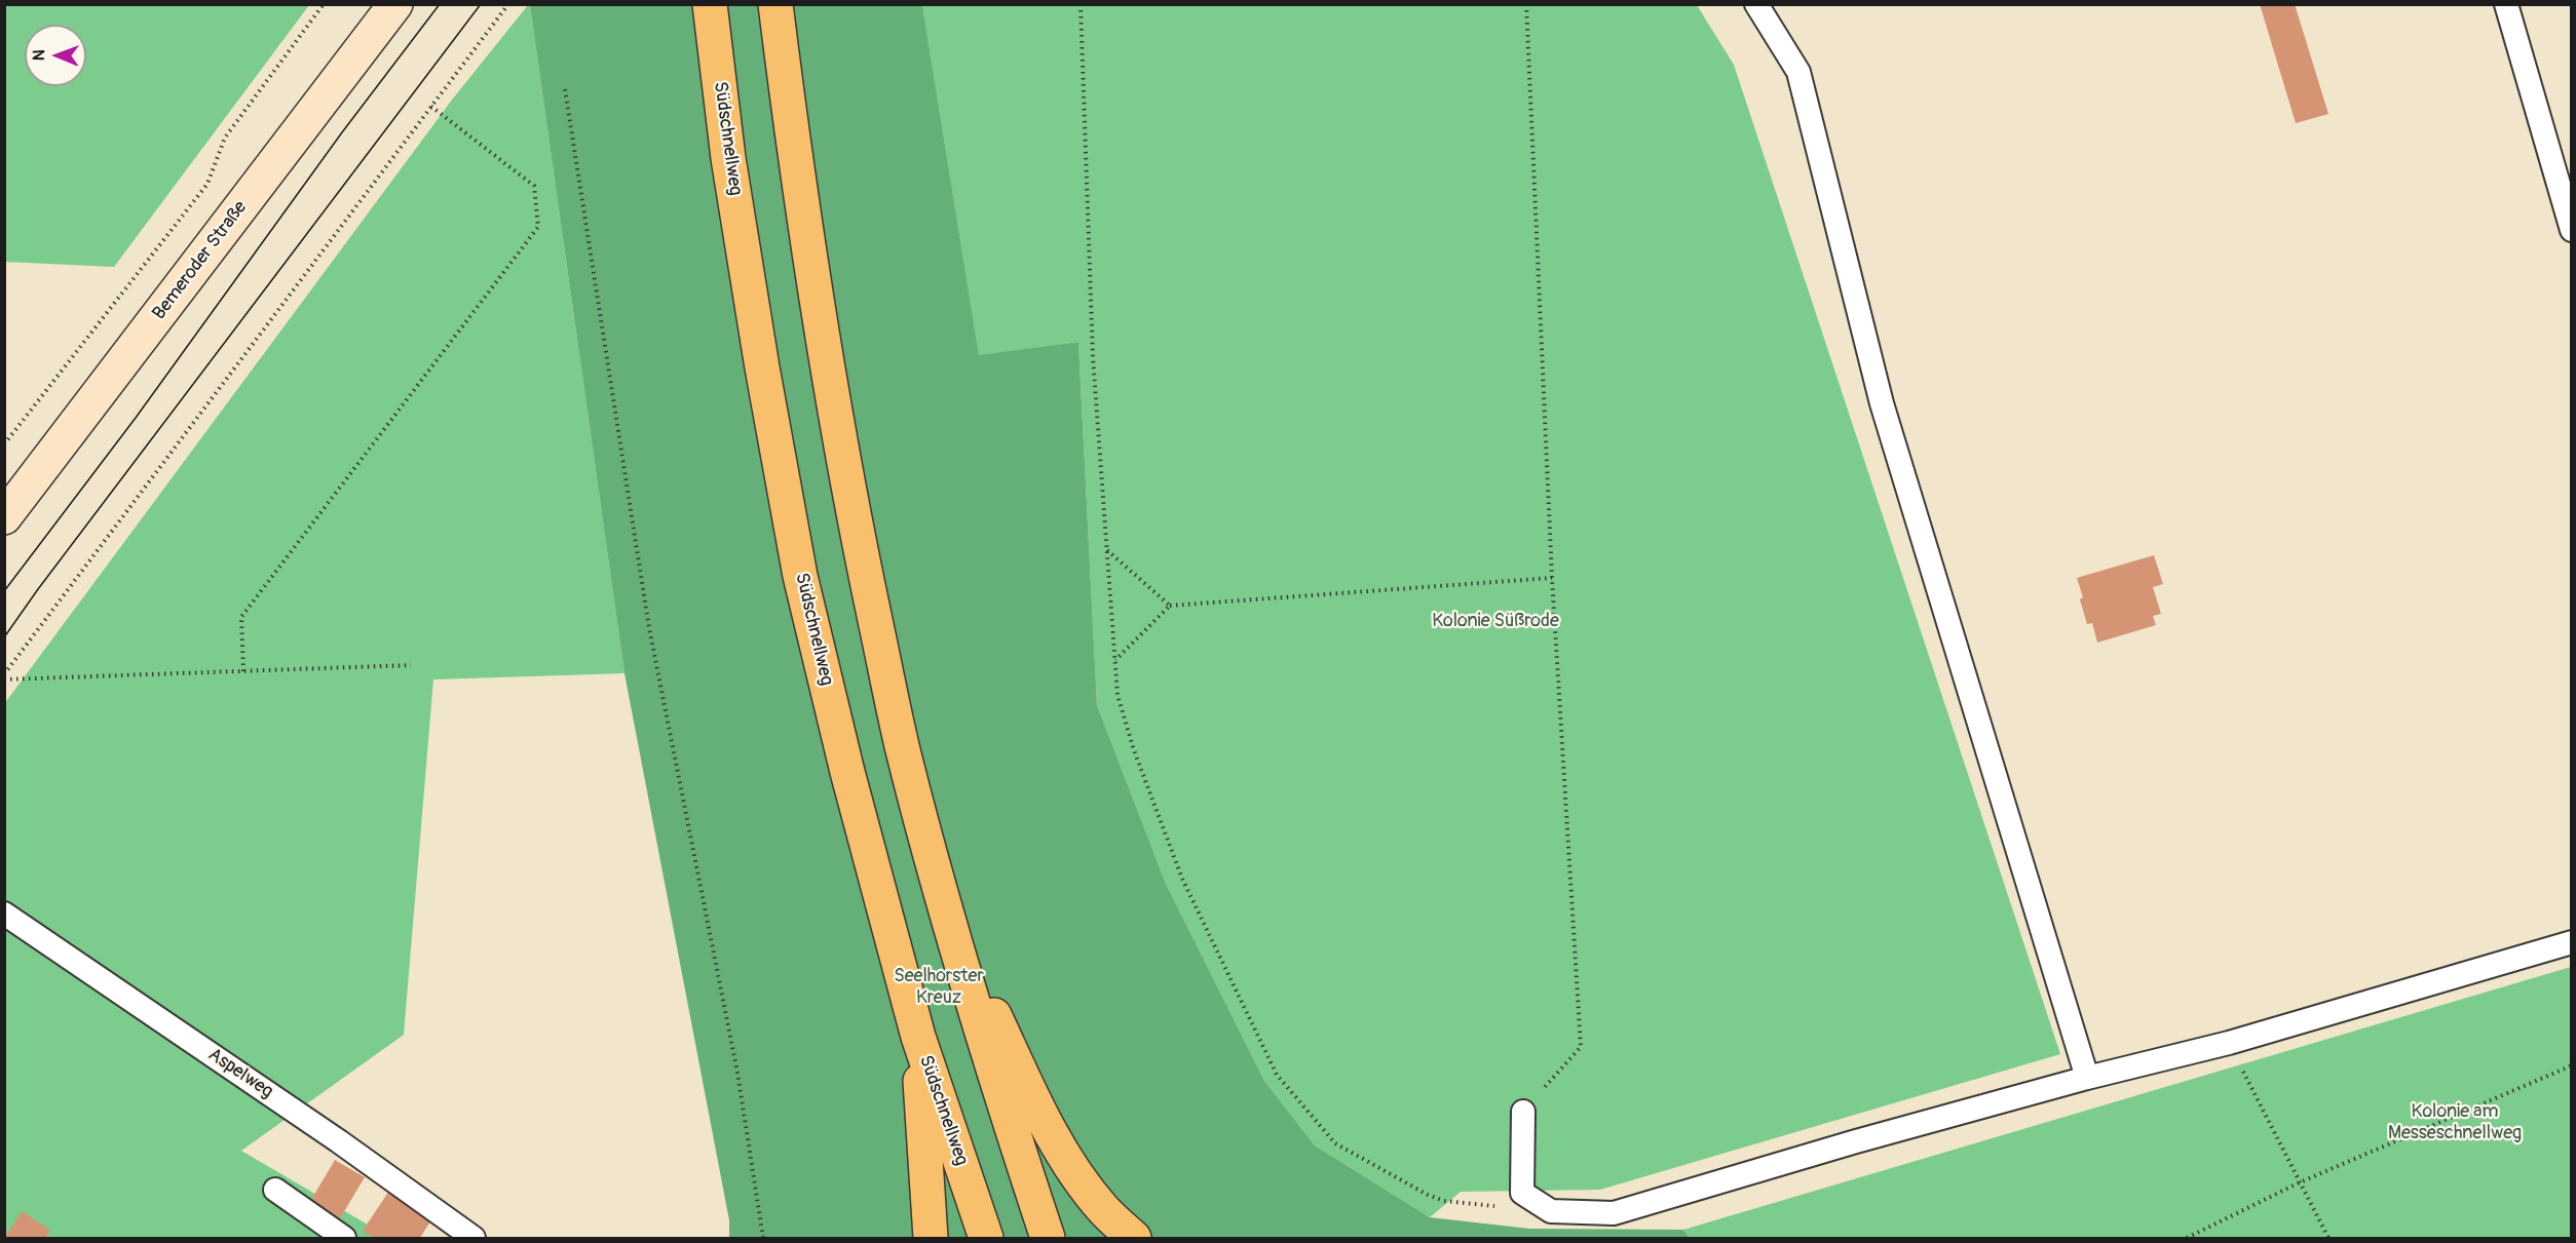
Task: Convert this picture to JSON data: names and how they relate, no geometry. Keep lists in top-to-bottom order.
{
  "streets": {
    "highway": ["Südschnellweg"],
    "main road": ["Bemeroder Straße"],
    "lane": ["Aspelweg"]
  },
  "parks": ["Kolonie Süßrode", "Seelhorster Kreuz", "Kolonie am Messeschnellweg"],
  "north": "left"
}
